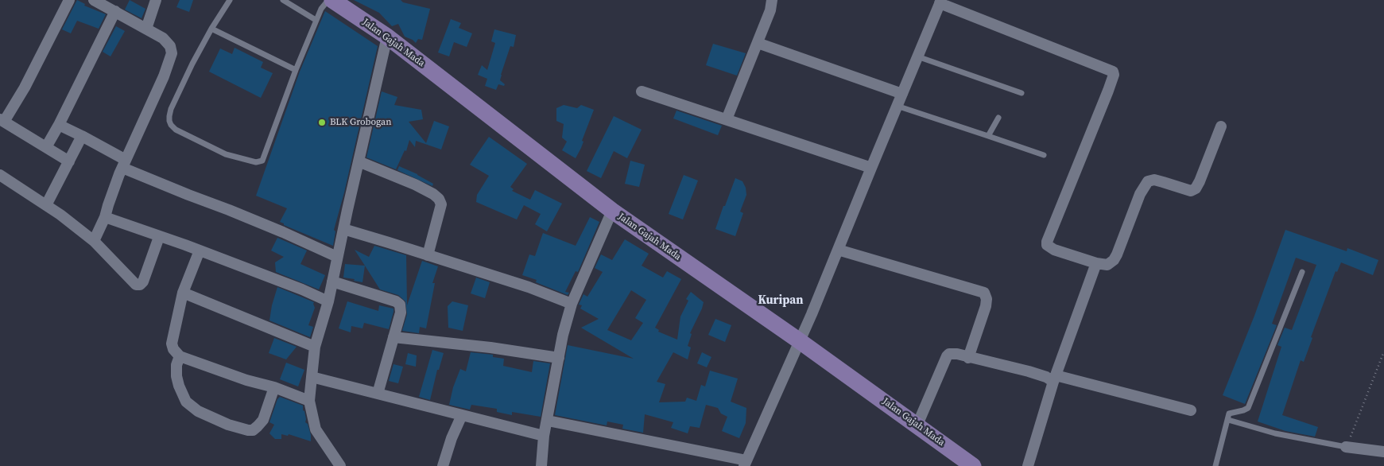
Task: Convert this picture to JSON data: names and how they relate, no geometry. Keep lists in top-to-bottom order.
{
  "streets": {
    "main road": ["Jalan Gajah Mada"]
  },
  "districts": ["Kuripan"],
  "places": ["BLK Grobogan"]
}
